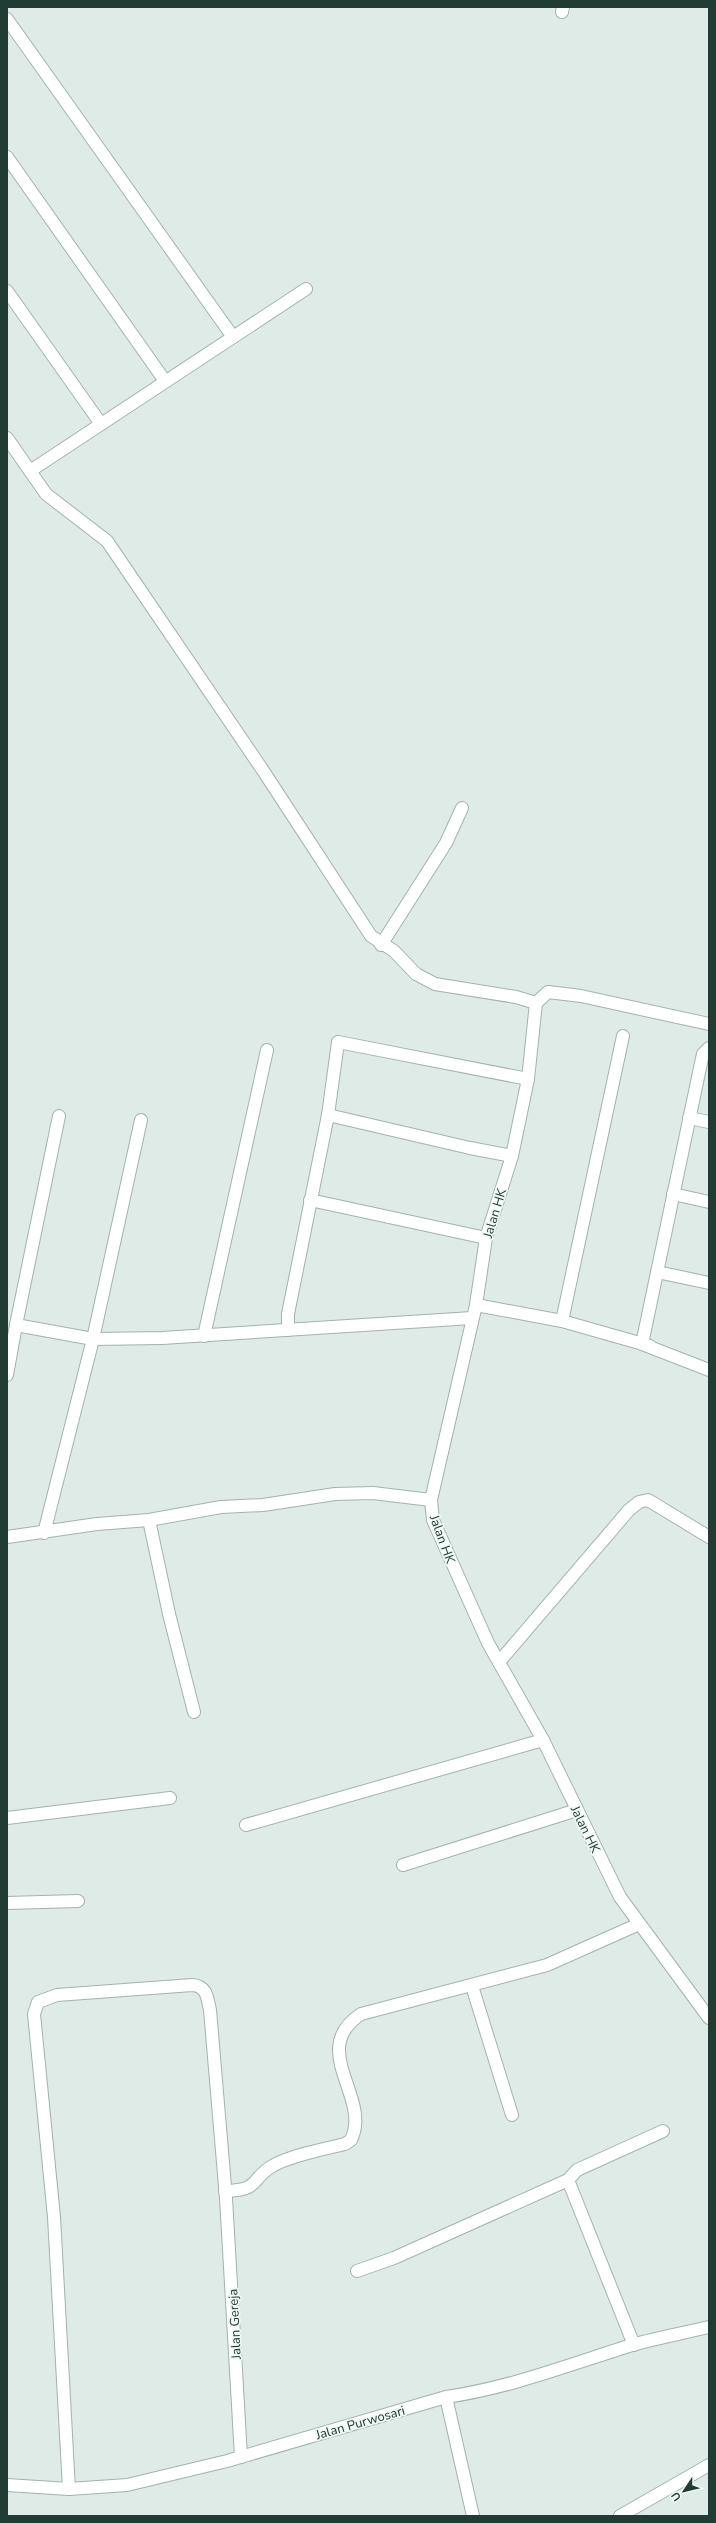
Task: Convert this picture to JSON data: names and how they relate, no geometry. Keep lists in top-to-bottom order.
{
  "streets": {
    "street": ["Jalan HK", "Jalan Gereja", "Jalan Purwosari"]
  },
  "crossings": [
    ["Jalan Gereja", "Jalan Purwosari"]
  ],
  "north": "bottom left"
}
